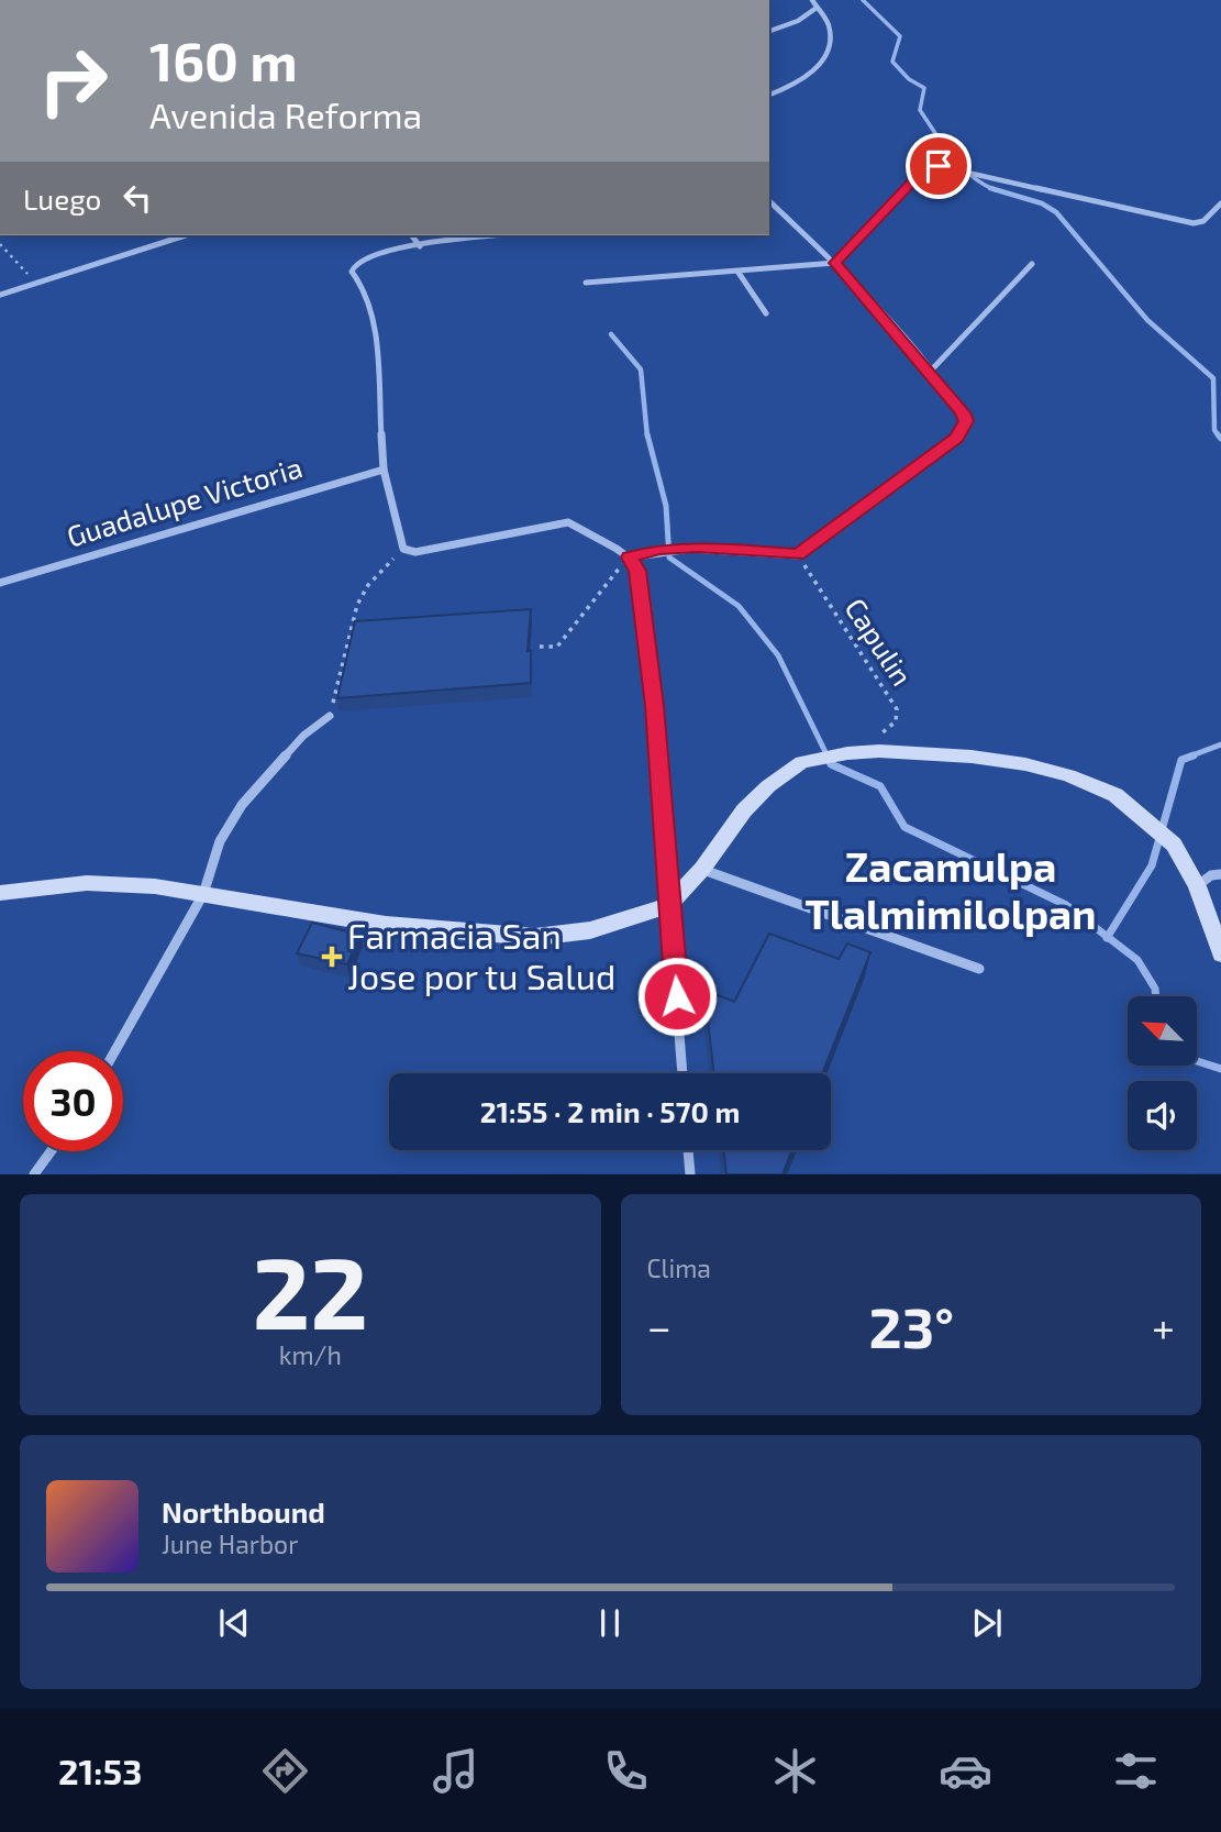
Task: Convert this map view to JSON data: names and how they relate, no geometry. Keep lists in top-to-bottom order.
{
  "streets": {
    "street": ["Guadalupe Victoria"],
    "path": ["Capulin"]
  },
  "districts": ["Zacamulpa Tlalmimilolpan"],
  "places": {
    "health": ["Farmacia San Jose por tu Salud"]
  },
  "north": "top left",
  "page": {
    "turn": ["160 m", "Avenida Reforma"],
    "then": "Luego",
    "limit": "30",
    "trip": "21:55 · 2 min · 570 m",
    "tile": [
      ["22", "km/h"],
      "Clima"
    ],
    "heat": ["−", "23°", "+"],
    "song": ["Northbound", "June Harbor"],
    "tabs": "21:53"
  }
}
